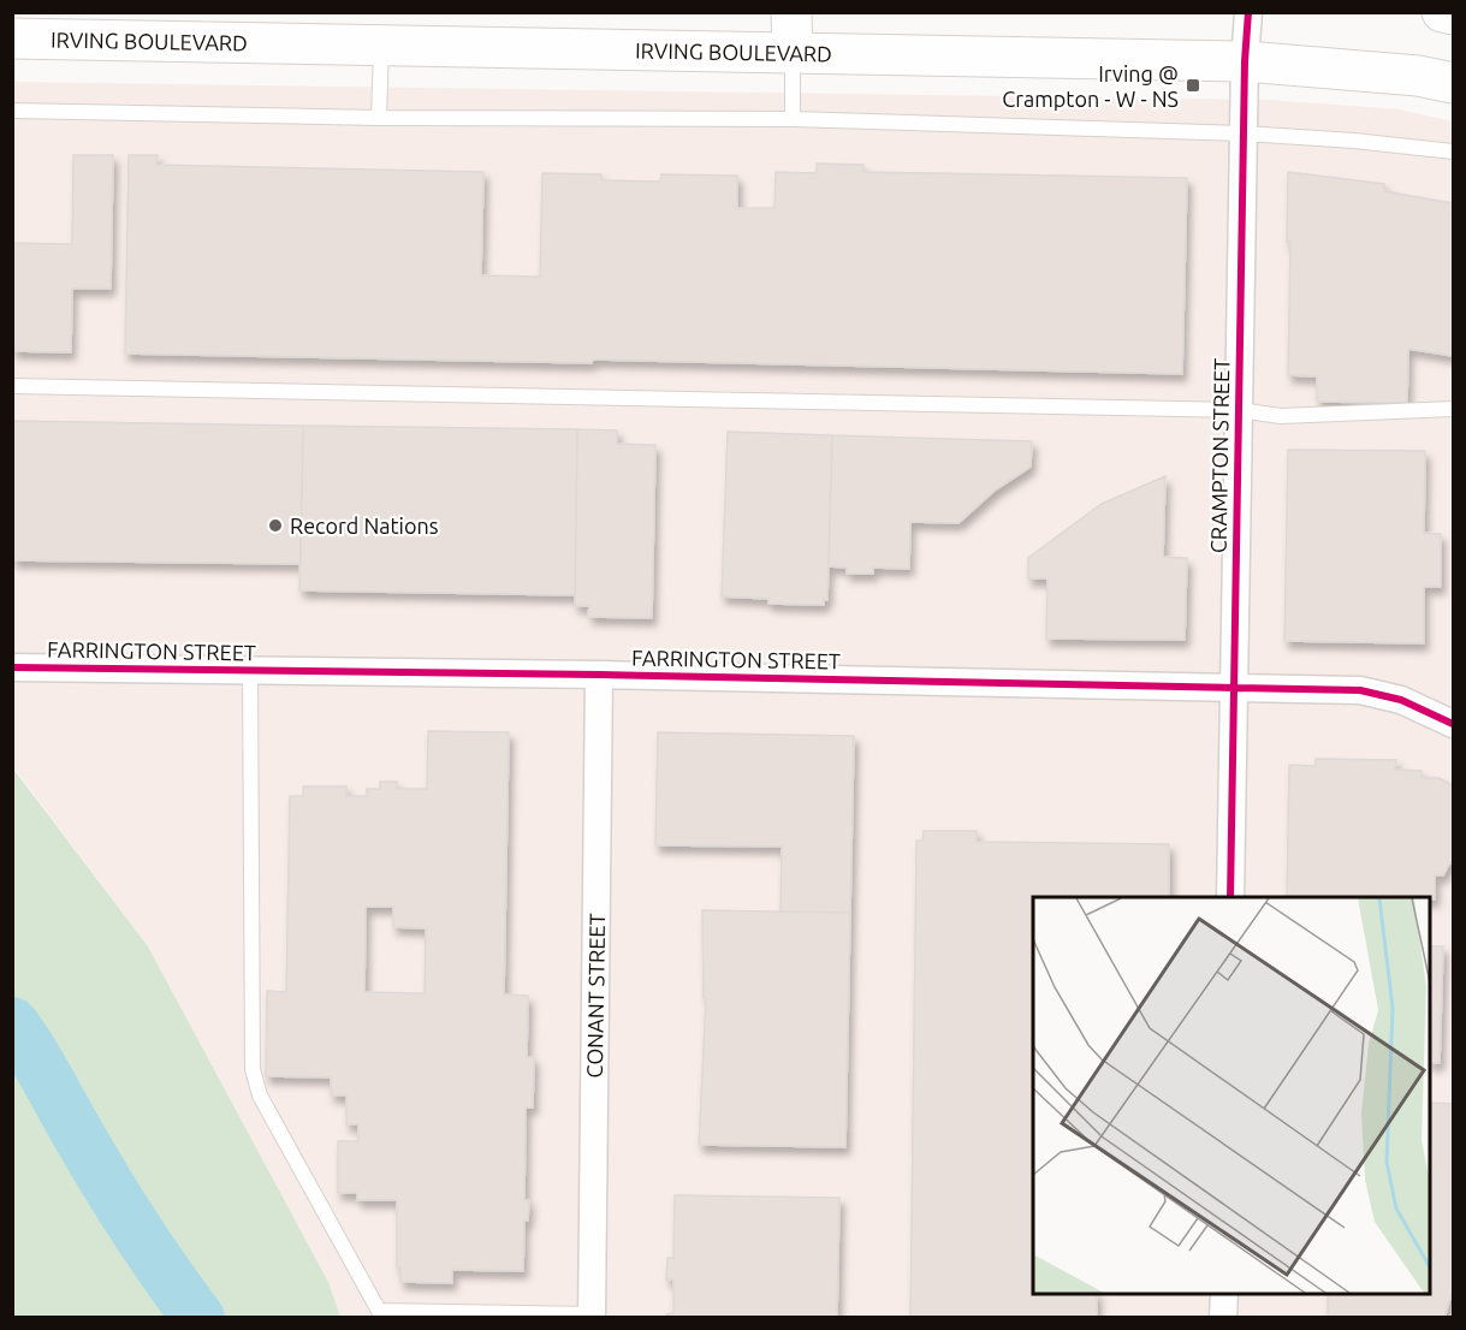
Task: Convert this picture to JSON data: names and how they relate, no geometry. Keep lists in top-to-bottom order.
{
  "streets": {
    "main road": ["IRVING BOULEVARD"],
    "street": ["CRAMPTON STREET", "FARRINGTON STREET", "CONANT STREET"]
  },
  "crossings": [
    ["IRVING BOULEVARD", "CRAMPTON STREET"],
    ["CRAMPTON STREET", "FARRINGTON STREET"],
    ["FARRINGTON STREET", "CONANT STREET"]
  ],
  "places": {
    "transit": ["Irving @ Crampton - W - NS"],
    "other": ["Record Nations"]
  }
}
